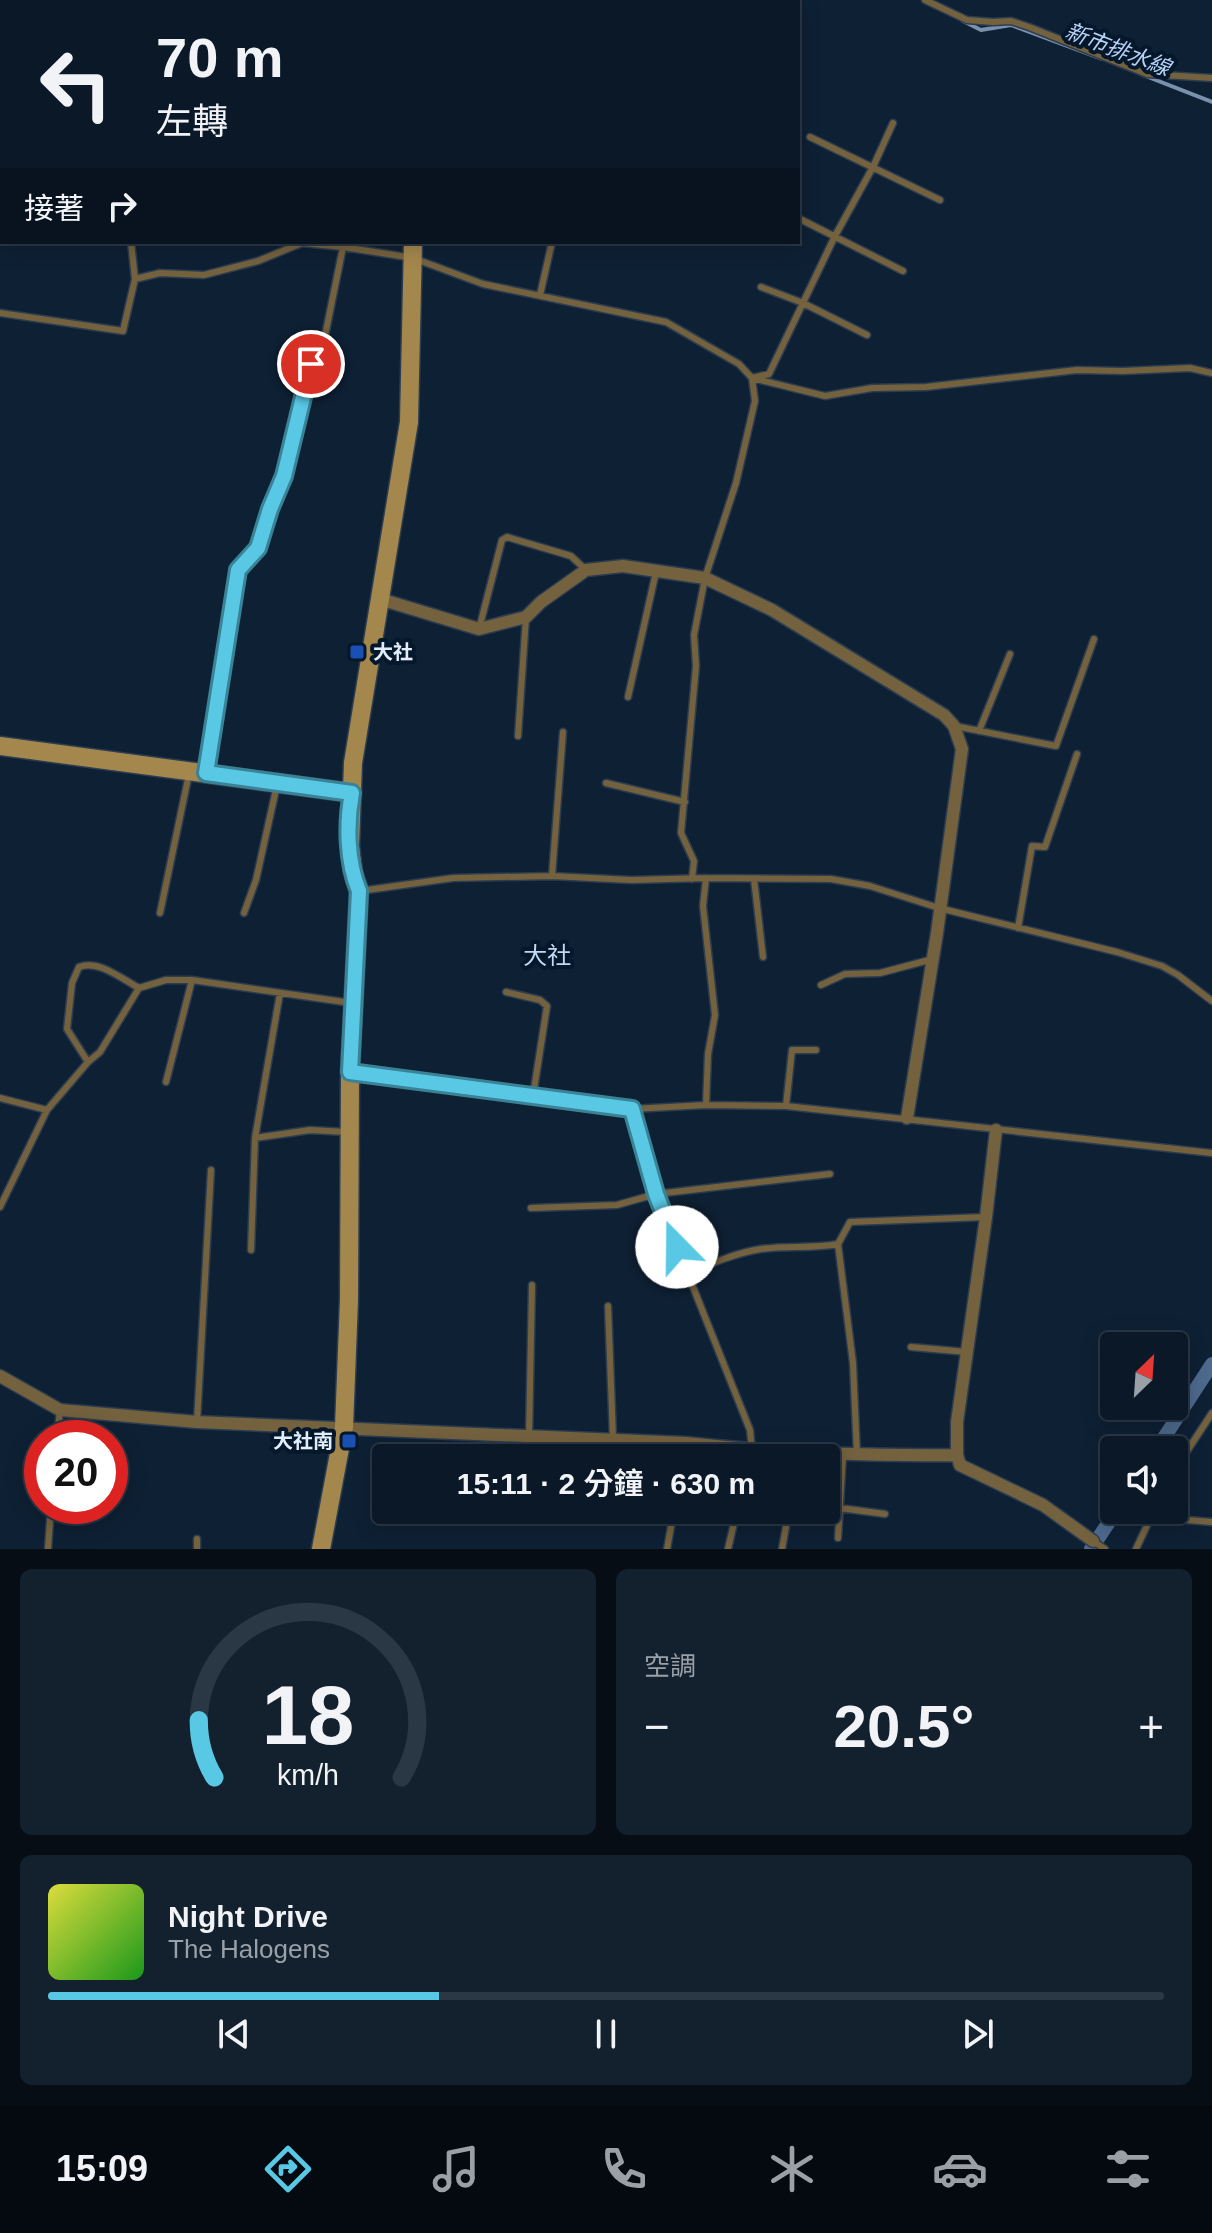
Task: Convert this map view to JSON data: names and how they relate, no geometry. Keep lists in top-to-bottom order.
{
  "districts": ["大社"],
  "water": ["新市排水線"],
  "places": {
    "transit": ["大社", "大社南"]
  },
  "north": "top right",
  "page": {
    "turn": ["70 m", "左轉"],
    "then": "接著",
    "limit": "20",
    "trip": "15:11 · 2 分鐘 · 630 m",
    "tile": "空調",
    "heat": ["−", "20.5°", "+"],
    "song": ["Night Drive", "The Halogens"],
    "tabs": "15:09",
    "gauge": ["18", "km/h"]
  }
}
